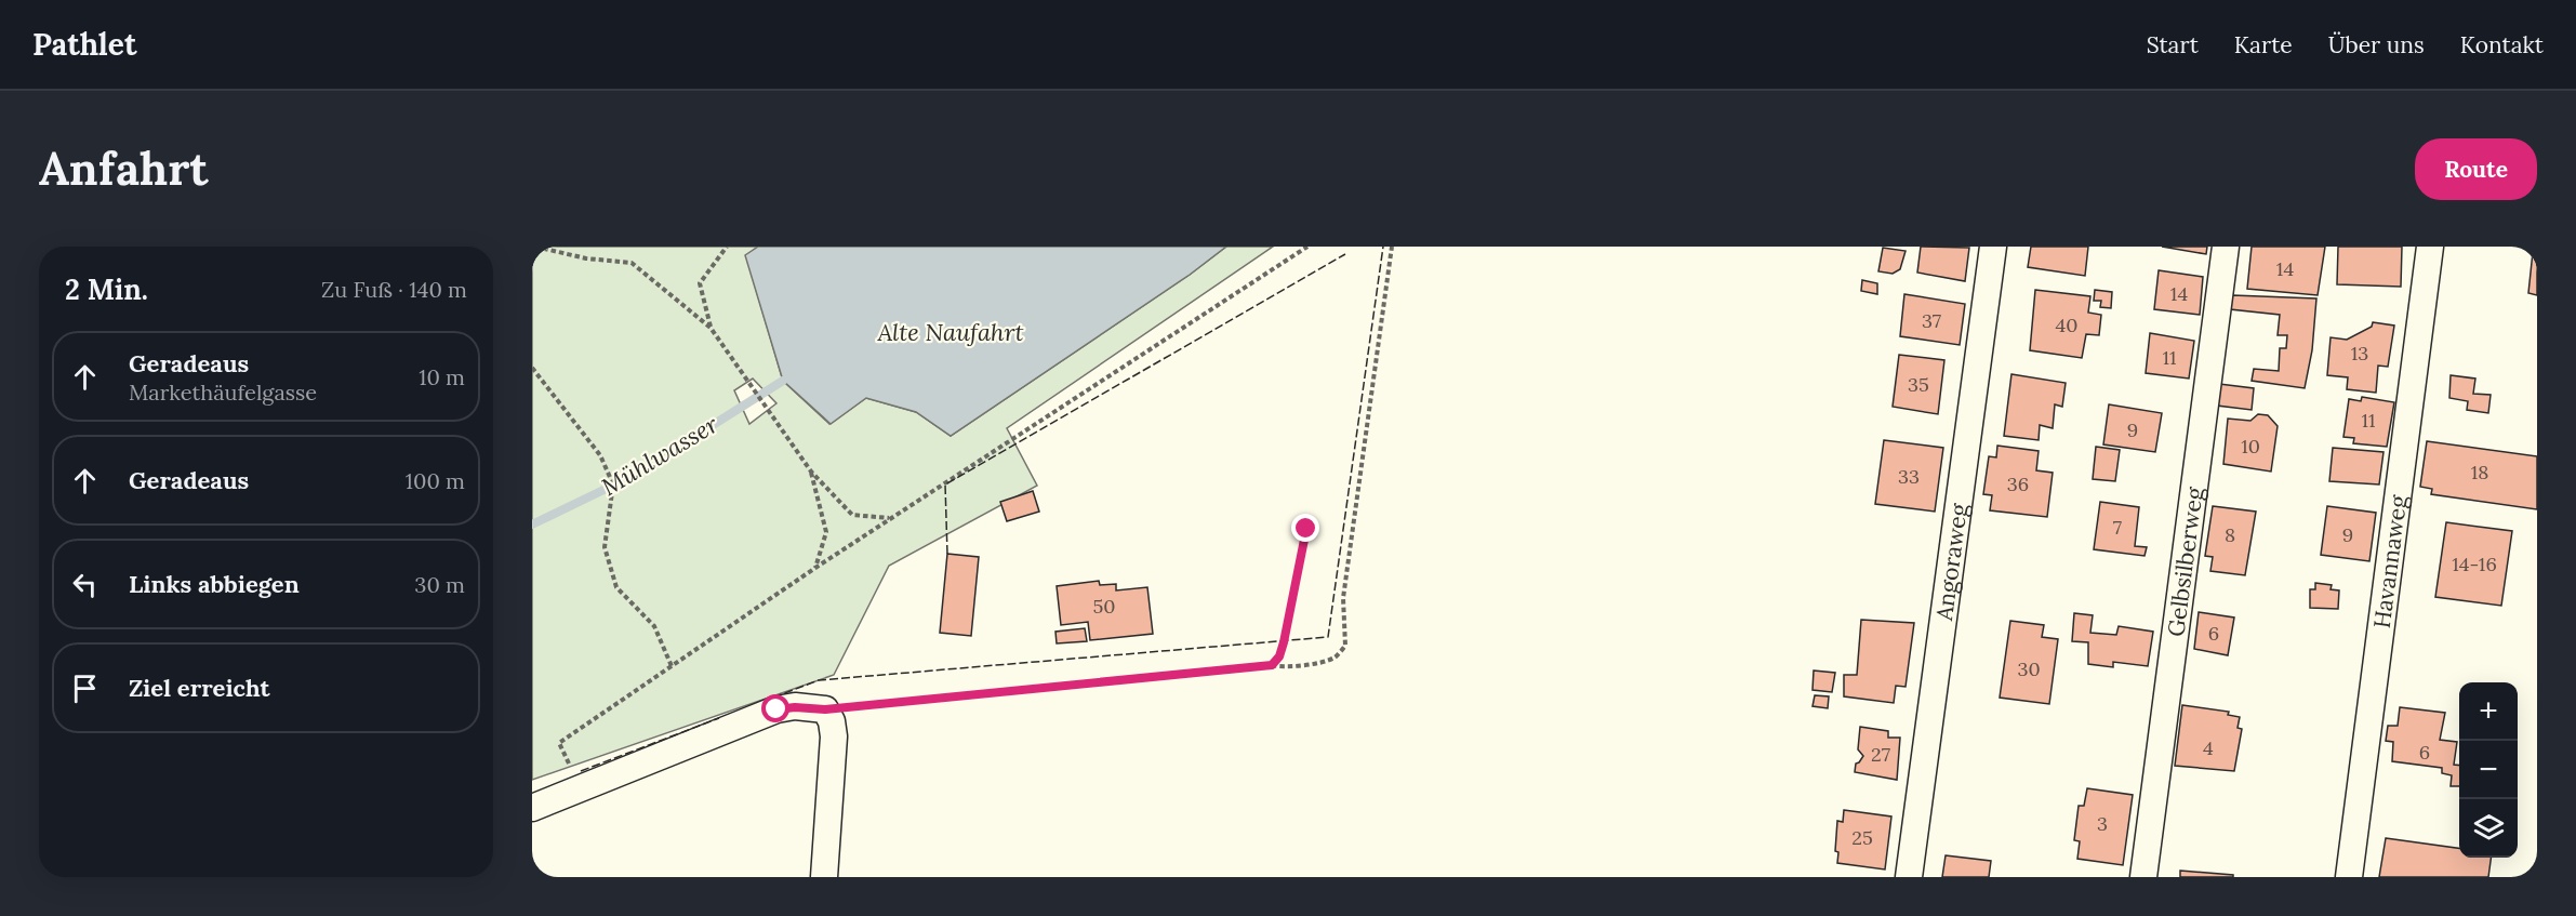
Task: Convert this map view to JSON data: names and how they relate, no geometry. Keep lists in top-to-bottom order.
{
  "streets": {
    "street": ["Gelbsilberweg", "Angoraweg", "Havannaweg"]
  },
  "water": ["Alte Naufahrt", "Mühlwasser"],
  "house_numbers": [
    "14",
    "14",
    "37",
    "40",
    "13",
    "11",
    "35",
    "11",
    "9",
    "10",
    "18",
    "33",
    "36",
    "7",
    "8",
    "9",
    "14-16",
    "50",
    "6",
    "30",
    "4",
    "6",
    "27",
    "3",
    "25"
  ],
  "page": {
    "header": "Pathlet",
    "nav": [
      "Start",
      "Karte",
      "Über uns",
      "Kontakt"
    ],
    "buttons": "Route",
    "title": "Anfahrt",
    "heading": ["2 Min.", "Zu Fuß · 140 m"],
    "list": [
      ["Geradeaus", "Markethäufelgasse", "10 m"],
      ["Geradeaus", "100 m"],
      ["Links abbiegen", "30 m"],
      "Ziel erreicht"
    ],
    "map_buttons": ["+", "−"]
  }
}
